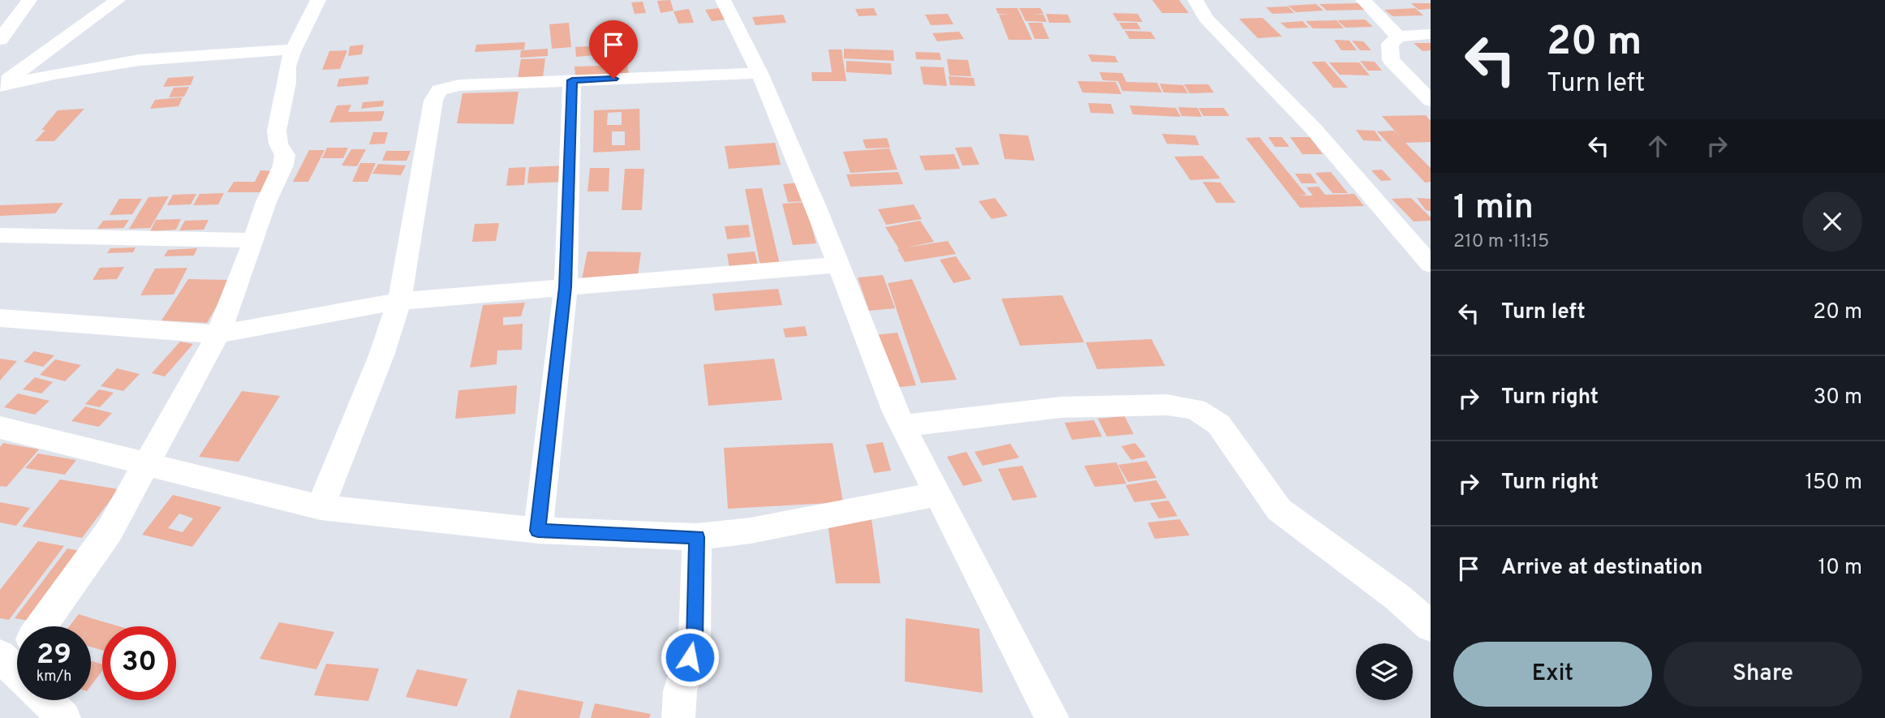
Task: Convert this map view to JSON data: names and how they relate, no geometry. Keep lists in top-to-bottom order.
{
  "page": {
    "turn": ["20 m", "Turn left"],
    "heading": ["1 min", "210 m · 11:15"],
    "list": [
      {
        "name": "Turn left",
        "value": "20 m"
      },
      {
        "name": "Turn right",
        "value": "30 m"
      },
      {
        "name": "Turn right",
        "value": "150 m"
      },
      {
        "name": "Arrive at destination",
        "value": "10 m"
      }
    ],
    "speed": "29 km/h",
    "limit": "30",
    "buttons": ["Exit", "Share"]
  }
}
